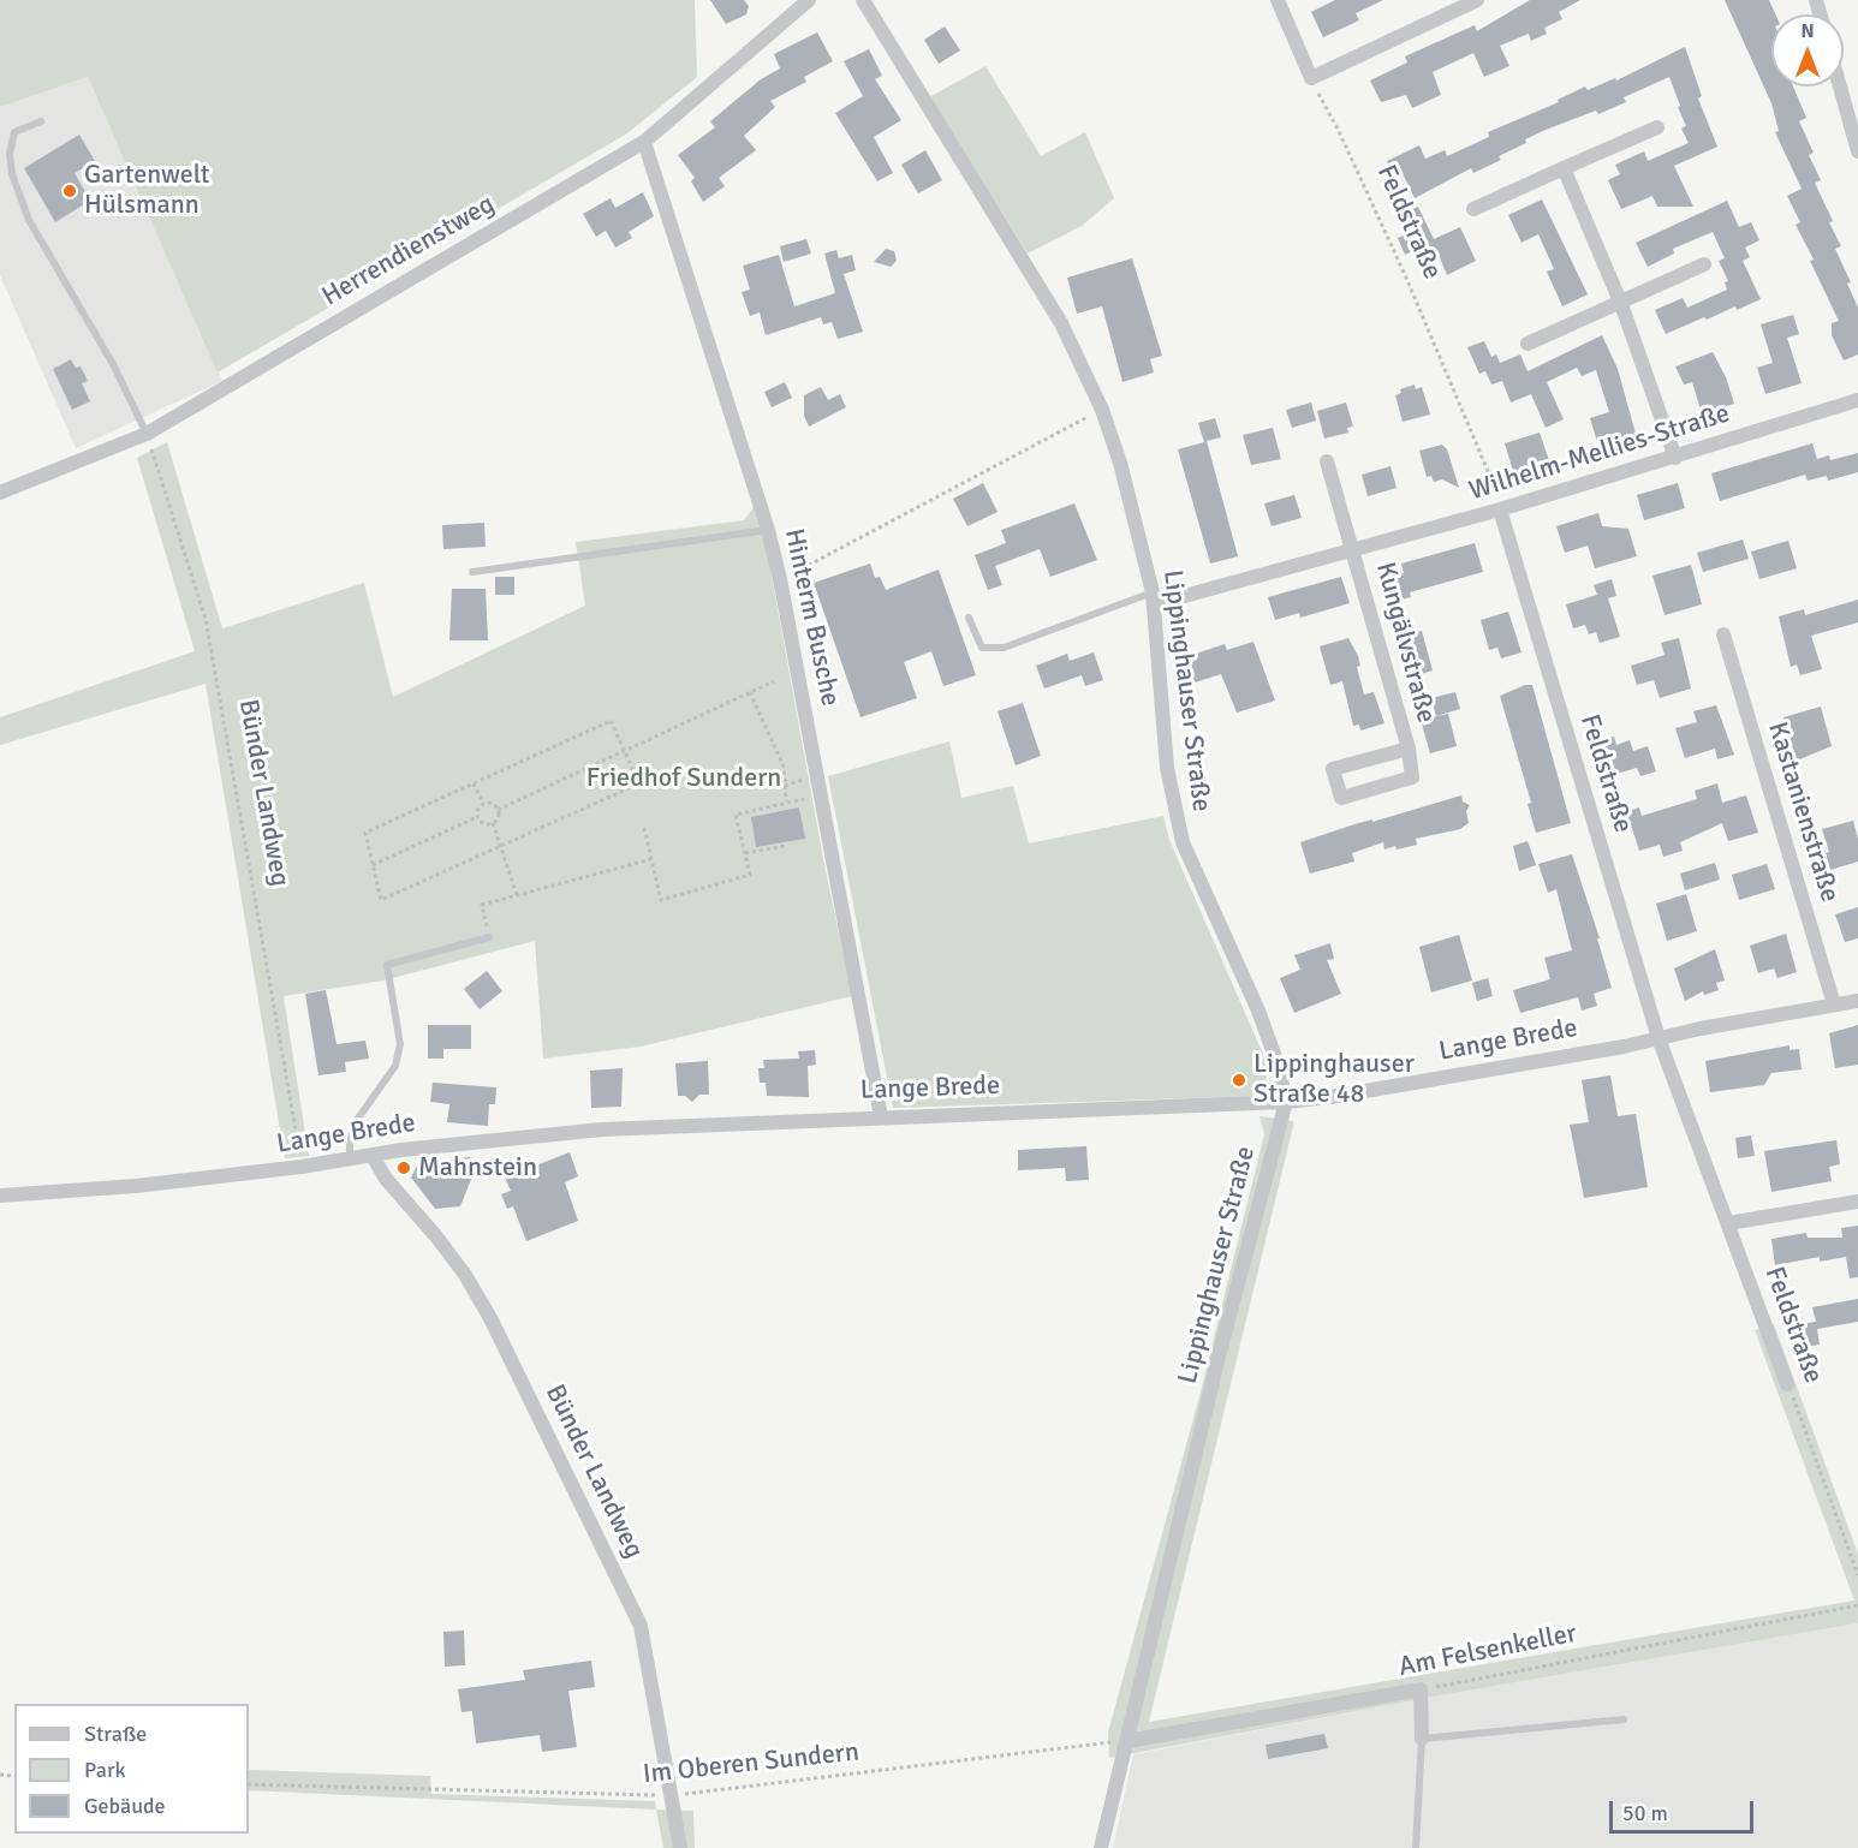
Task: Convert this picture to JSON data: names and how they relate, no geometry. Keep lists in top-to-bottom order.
{
  "streets": {
    "street": [
      "Feldstraße",
      "Herrendienstweg",
      "Wilhelm-Mellies-Straße",
      "Hinterm Busche",
      "Kungälvstraße",
      "Lippinghauser Straße",
      "Bünder Landweg",
      "Kastanienstraße",
      "Lange Brede",
      "Am Felsenkeller"
    ],
    "path": ["Im Oberen Sundern"]
  },
  "crossings": [
    ["Feldstraße", "Wilhelm-Mellies-Straße"],
    ["Feldstraße", "Lange Brede"],
    ["Herrendienstweg", "Hinterm Busche"],
    ["Herrendienstweg", "Bünder Landweg"],
    ["Wilhelm-Mellies-Straße", "Kungälvstraße"],
    ["Wilhelm-Mellies-Straße", "Lippinghauser Straße"],
    ["Hinterm Busche", "Lange Brede"],
    ["Lippinghauser Straße", "Lange Brede"],
    ["Lippinghauser Straße", "Am Felsenkeller"],
    ["Lippinghauser Straße", "Im Oberen Sundern"],
    ["Bünder Landweg", "Lange Brede"],
    ["Bünder Landweg", "Im Oberen Sundern"],
    ["Kastanienstraße", "Lange Brede"],
    ["Am Felsenkeller", "Im Oberen Sundern"]
  ],
  "parks": ["Friedhof Sundern"],
  "places": ["Gartenwelt Hülsmann", "Lippinghauser Straße 48", "Mahnstein"],
  "legend": ["Straße", "Park", "Gebäude"],
  "scale_bar": "50 m",
  "north": "top"
}
